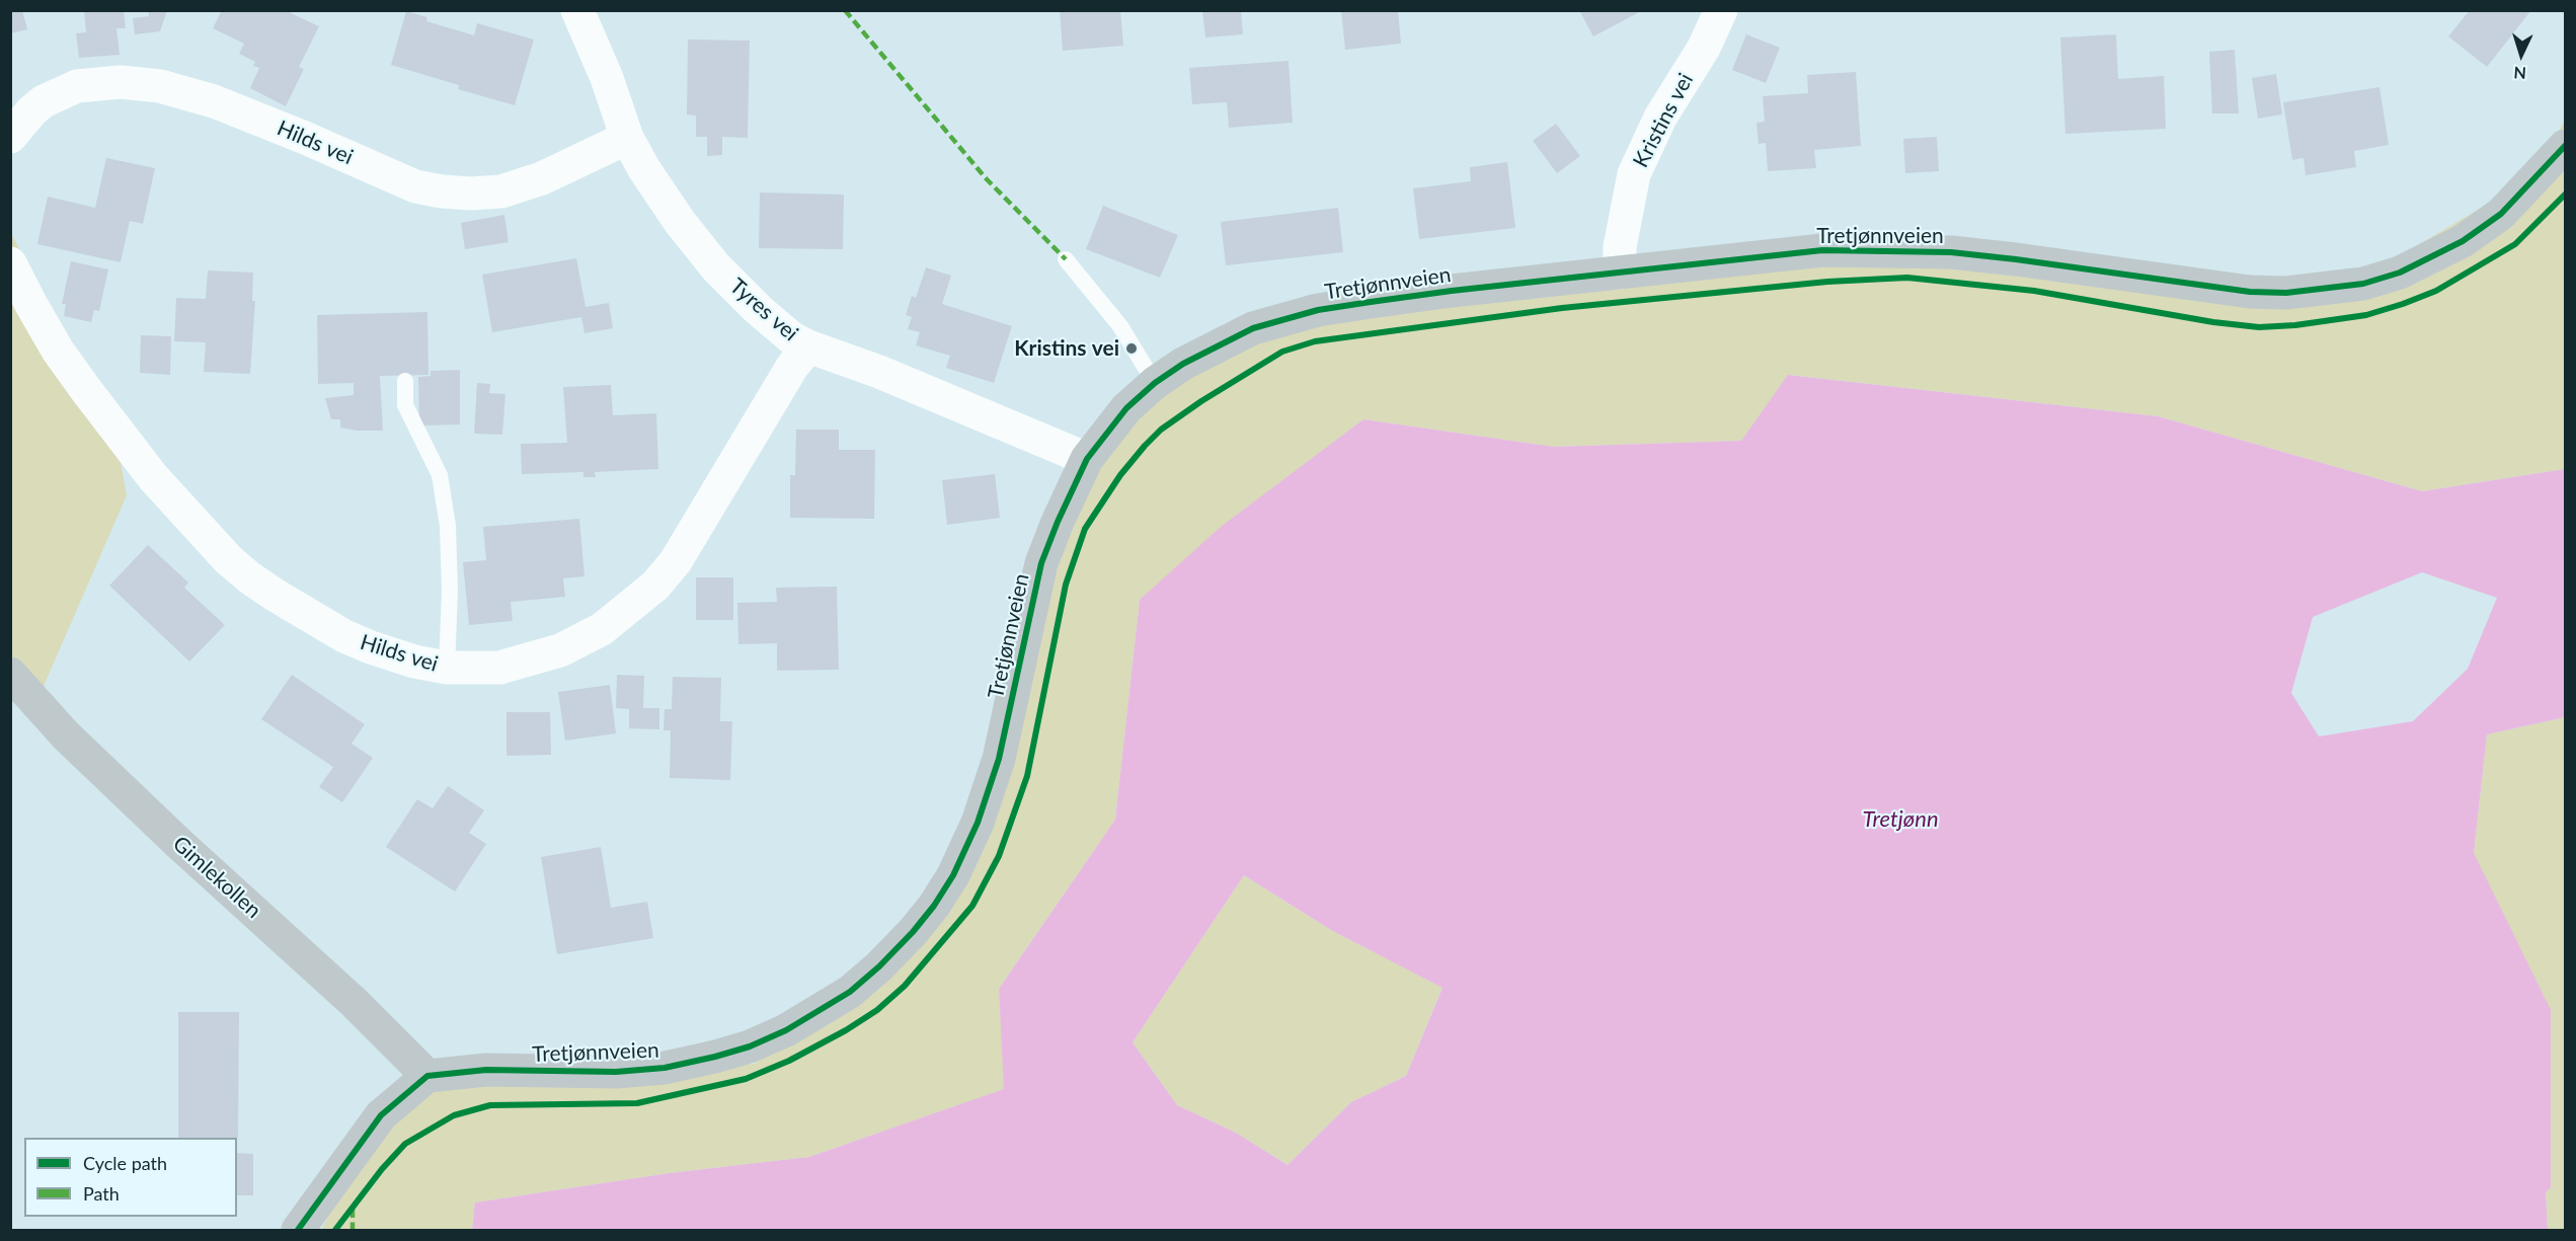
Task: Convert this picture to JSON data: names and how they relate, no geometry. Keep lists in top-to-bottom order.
{
  "streets": {
    "street": [
      "Kristins vei",
      "Hilds vei",
      "Tretjønnveien",
      "Tyres vei",
      "Gimlekollen"
    ]
  },
  "crossings": [
    ["Kristins vei", "Tretjønnveien"],
    ["Hilds vei", "Tyres vei"],
    ["Tretjønnveien", "Tyres vei"],
    ["Tretjønnveien", "Gimlekollen"]
  ],
  "water": ["Tretjønn"],
  "places": ["Kristins vei"],
  "legend": ["Cycle path", "Path"],
  "north": "bottom"
}
